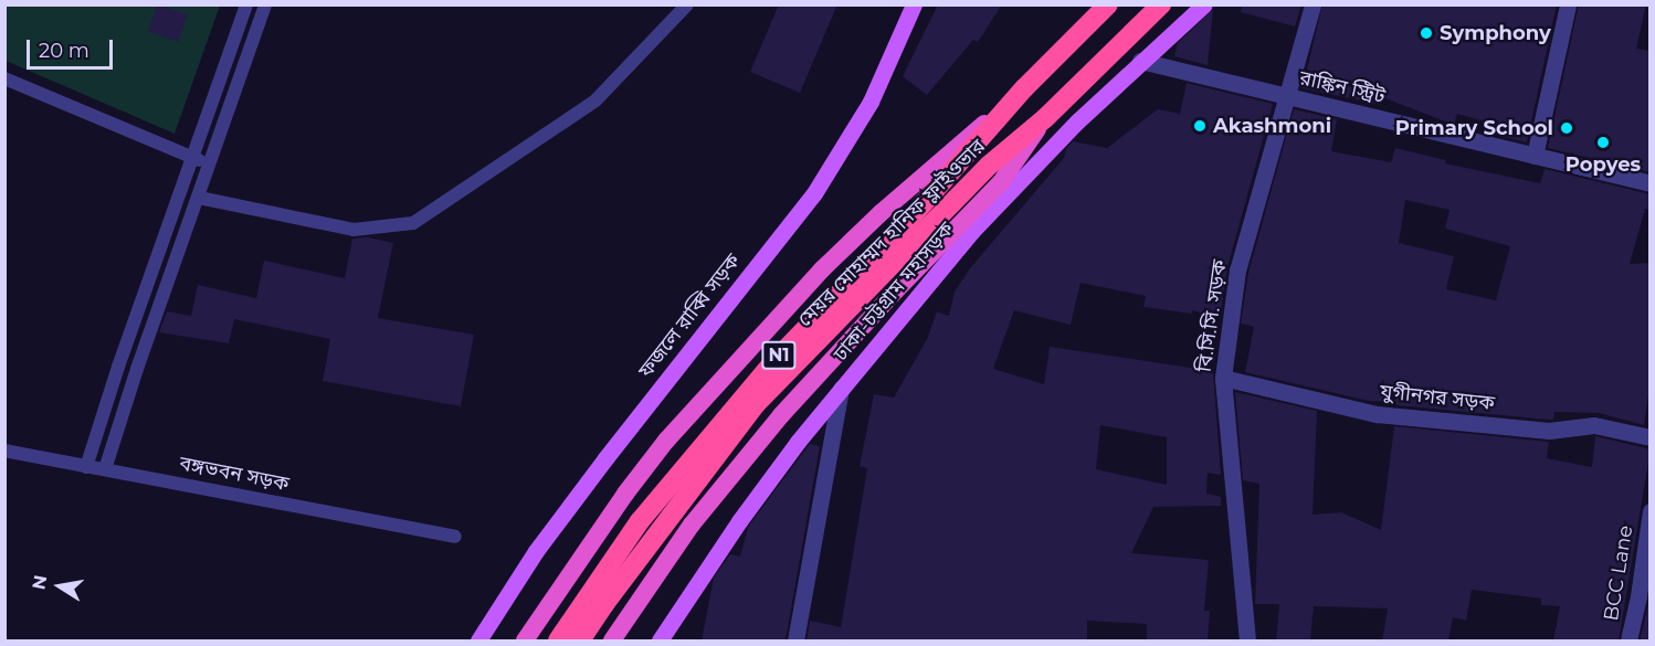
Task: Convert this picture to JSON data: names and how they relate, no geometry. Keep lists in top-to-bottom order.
{
  "streets": {
    "highway": ["মেয়র মোহাম্মদ হানিফ ফ্লাইওভার", "N1"],
    "main road": ["ঢাকা-চট্টগ্রাম মহাসড়ক", "ফজলে রাব্বি সড়ক"],
    "street": [
      "রাঙ্কিন স্ট্রিট",
      "বি.সি.সি. সড়ক",
      "যুগীনগর সড়ক",
      "BCC Lane"
    ],
    "lane": ["বঙ্গভবন সড়ক"]
  },
  "crossings": [
    ["রাঙ্কিন স্ট্রিট", "ঢাকা-চট্টগ্রাম মহাসড়ক"],
    ["রাঙ্কিন স্ট্রিট", "বি.সি.সি. সড়ক"],
    ["বি.সি.সি. সড়ক", "যুগীনগর সড়ক"]
  ],
  "places": [
    "Symphony",
    "Akashmoni",
    "Primary School",
    "Popyes"
  ],
  "scale_bar": "20 m",
  "north": "left"
}
